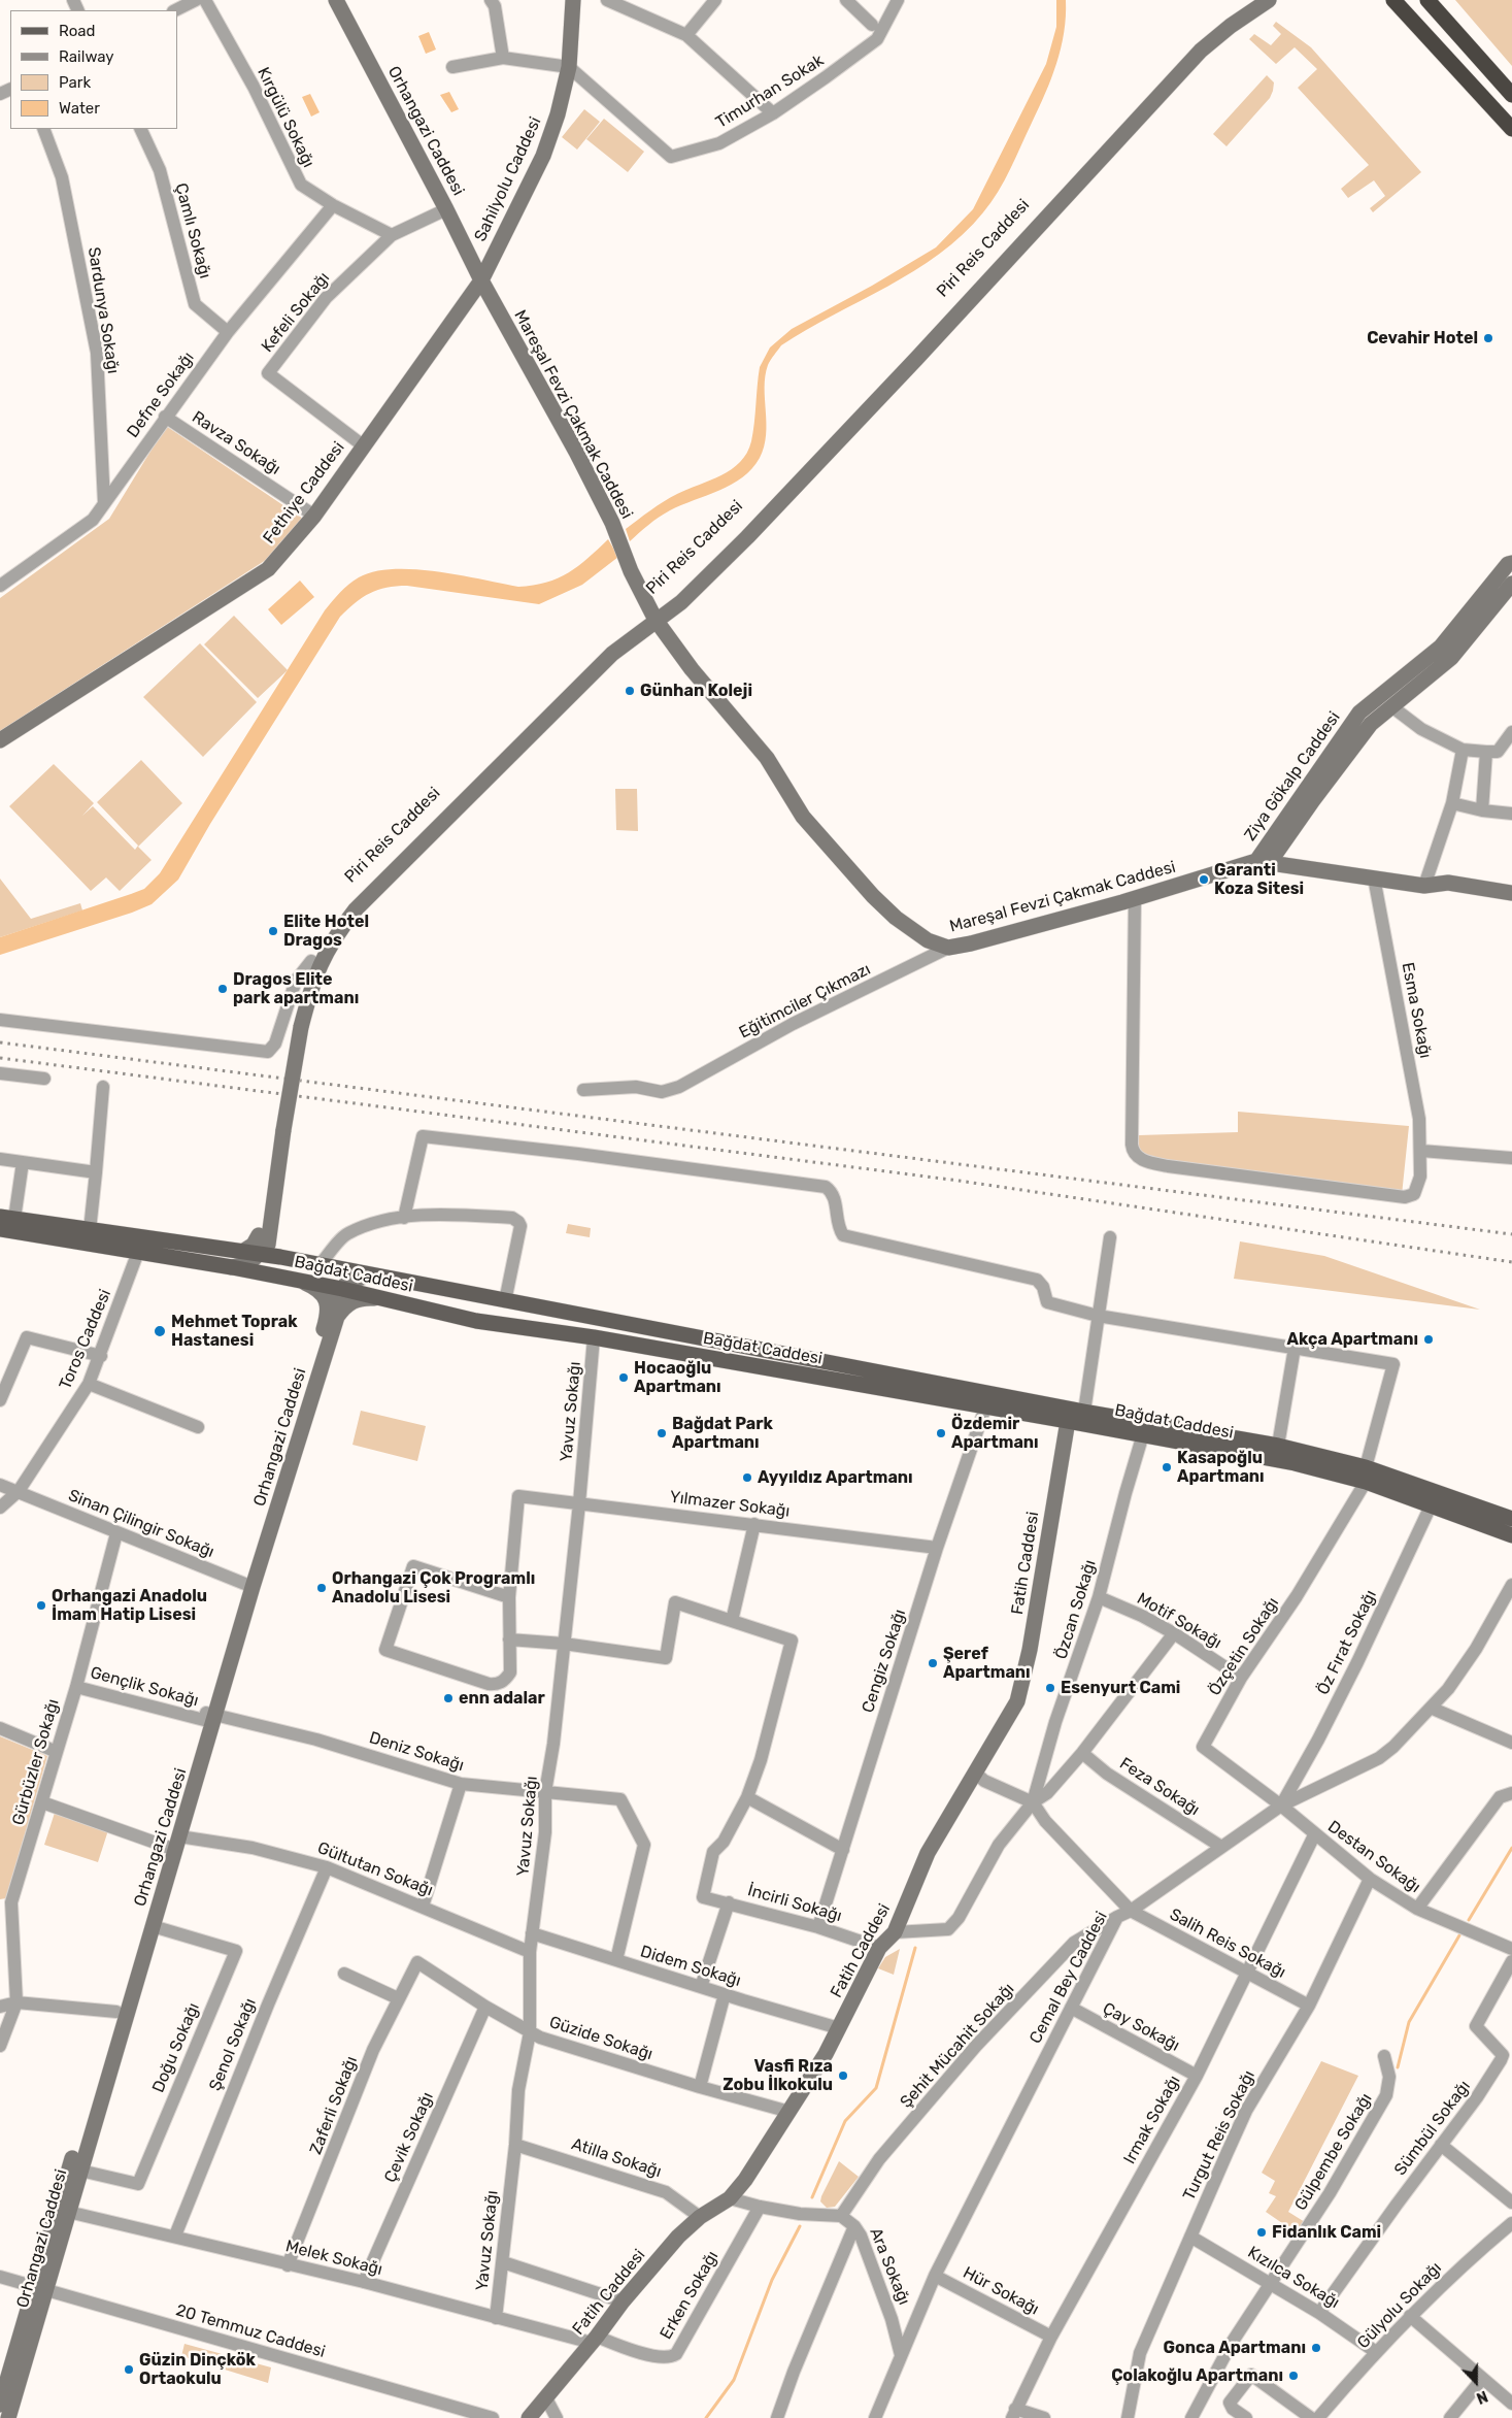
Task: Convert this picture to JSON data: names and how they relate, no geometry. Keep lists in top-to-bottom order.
{
  "streets": {
    "main road": [
      "Orhangazi Caddesi",
      "Sahilyolu Caddesi",
      "Piri Reis Caddesi",
      "Mareşal Fevzi Çakmak Caddesi",
      "Fethiye Caddesi",
      "Ziya Gökalp Caddesi",
      "Bağdat Caddesi",
      "Fatih Caddesi"
    ],
    "street": [
      "Timurhan Sokak",
      "Kırgülü Sokağı",
      "Çamlı Sokağı",
      "Sardunya Sokağı",
      "Kefeli Sokağı",
      "Defne Sokağı",
      "Ravza Sokağı",
      "Eğitimciler Çıkmazı",
      "Esma Sokağı",
      "Toros Caddesi",
      "Yavuz Sokağı",
      "Yılmazer Sokağı",
      "Sinan Çilingir Sokağı",
      "Özcan Sokağı",
      "Motif Sokağı",
      "Öz Fırat Sokağı",
      "Özçetin Sokağı",
      "Cengiz Sokağı",
      "Gençlik Sokağı",
      "Deniz Sokağı",
      "Gürbüzler Sokağı",
      "Feza Sokağı",
      "Destan Sokağı",
      "Gültutan Sokağı",
      "İncirli Sokağı",
      "Salih Reis Sokağı",
      "Didem Sokağı",
      "Cemal Bey Caddesi",
      "Çay Sokağı",
      "Güzide Sokağı",
      "Şenol Sokağı",
      "Şehit Mücahit Sokağı",
      "Doğu Sokağı",
      "Zaferli Sokağı",
      "Irmak Sokağı",
      "Sümbül Sokağı",
      "Turgut Reis Sokağı",
      "Çevik Sokağı",
      "Gülpembe Sokağı",
      "Atilla Sokağı",
      "Melek Sokağı",
      "Ara Sokağı",
      "Kızılca Sokağı",
      "Hür Sokağı",
      "Erken Sokağı",
      "Gülyolu Sokağı",
      "20 Temmuz Caddesi"
    ]
  },
  "crossings": [
    ["Timurhan Sokak", "Sahilyolu Caddesi"],
    ["Kırgülü Sokağı", "Kefeli Sokağı"],
    ["Kırgülü Sokağı", "Defne Sokağı"],
    ["Orhangazi Caddesi", "Sahilyolu Caddesi"],
    ["Orhangazi Caddesi", "Mareşal Fevzi Çakmak Caddesi"],
    ["Orhangazi Caddesi", "Fethiye Caddesi"],
    ["Orhangazi Caddesi", "Bağdat Caddesi"],
    ["Orhangazi Caddesi", "Sinan Çilingir Sokağı"],
    ["Orhangazi Caddesi", "Gençlik Sokağı"],
    ["Orhangazi Caddesi", "Deniz Sokağı"],
    ["Orhangazi Caddesi", "Gültutan Sokağı"],
    ["Orhangazi Caddesi", "Doğu Sokağı"],
    ["Orhangazi Caddesi", "Melek Sokağı"],
    ["Orhangazi Caddesi", "20 Temmuz Caddesi"],
    ["Sahilyolu Caddesi", "Mareşal Fevzi Çakmak Caddesi"],
    ["Sahilyolu Caddesi", "Fethiye Caddesi"],
    ["Çamlı Sokağı", "Defne Sokağı"],
    ["Piri Reis Caddesi", "Mareşal Fevzi Çakmak Caddesi"],
    ["Piri Reis Caddesi", "Bağdat Caddesi"],
    ["Sardunya Sokağı", "Defne Sokağı"],
    ["Kefeli Sokağı", "Fethiye Caddesi"],
    ["Defne Sokağı", "Ravza Sokağı"],
    ["Mareşal Fevzi Çakmak Caddesi", "Fethiye Caddesi"],
    ["Mareşal Fevzi Çakmak Caddesi", "Ziya Gökalp Caddesi"],
    ["Mareşal Fevzi Çakmak Caddesi", "Eğitimciler Çıkmazı"],
    ["Mareşal Fevzi Çakmak Caddesi", "Esma Sokağı"],
    ["Ravza Sokağı", "Fethiye Caddesi"],
    ["Bağdat Caddesi", "Toros Caddesi"],
    ["Bağdat Caddesi", "Yavuz Sokağı"],
    ["Bağdat Caddesi", "Fatih Caddesi"],
    ["Bağdat Caddesi", "Özcan Sokağı"],
    ["Bağdat Caddesi", "Öz Fırat Sokağı"],
    ["Bağdat Caddesi", "Özçetin Sokağı"],
    ["Bağdat Caddesi", "Cengiz Sokağı"],
    ["Toros Caddesi", "Sinan Çilingir Sokağı"],
    ["Yavuz Sokağı", "Yılmazer Sokağı"],
    ["Yavuz Sokağı", "Deniz Sokağı"],
    ["Yavuz Sokağı", "Gültutan Sokağı"],
    ["Yavuz Sokağı", "Didem Sokağı"],
    ["Yavuz Sokağı", "Güzide Sokağı"],
    ["Yavuz Sokağı", "Atilla Sokağı"],
    ["Yavuz Sokağı", "Melek Sokağı"],
    ["Yılmazer Sokağı", "Cengiz Sokağı"],
    ["Sinan Çilingir Sokağı", "Gürbüzler Sokağı"],
    ["Fatih Caddesi", "Özcan Sokağı"],
    ["Fatih Caddesi", "İncirli Sokağı"],
    ["Fatih Caddesi", "Didem Sokağı"],
    ["Fatih Caddesi", "Güzide Sokağı"],
    ["Fatih Caddesi", "Atilla Sokağı"],
    ["Fatih Caddesi", "Melek Sokağı"],
    ["Fatih Caddesi", "Erken Sokağı"],
    ["Özcan Sokağı", "Motif Sokağı"],
    ["Özcan Sokağı", "Salih Reis Sokağı"],
    ["Motif Sokağı", "Özçetin Sokağı"],
    ["Öz Fırat Sokağı", "Özçetin Sokağı"],
    ["Öz Fırat Sokağı", "Destan Sokağı"],
    ["Öz Fırat Sokağı", "Cemal Bey Caddesi"],
    ["Özçetin Sokağı", "Destan Sokağı"],
    ["Özçetin Sokağı", "Cemal Bey Caddesi"],
    ["Cengiz Sokağı", "İncirli Sokağı"],
    ["Gençlik Sokağı", "Deniz Sokağı"],
    ["Gençlik Sokağı", "Gürbüzler Sokağı"],
    ["Deniz Sokağı", "Didem Sokağı"],
    ["Gürbüzler Sokağı", "Gültutan Sokağı"],
    ["Feza Sokağı", "Cemal Bey Caddesi"],
    ["Destan Sokağı", "Cemal Bey Caddesi"],
    ["Destan Sokağı", "Irmak Sokağı"],
    ["Destan Sokağı", "Turgut Reis Sokağı"],
    ["Gültutan Sokağı", "Şenol Sokağı"],
    ["Salih Reis Sokağı", "Cemal Bey Caddesi"],
    ["Salih Reis Sokağı", "Irmak Sokağı"],
    ["Salih Reis Sokağı", "Turgut Reis Sokağı"],
    ["Cemal Bey Caddesi", "Çay Sokağı"],
    ["Cemal Bey Caddesi", "Şehit Mücahit Sokağı"],
    ["Cemal Bey Caddesi", "Ara Sokağı"],
    ["Cemal Bey Caddesi", "Hür Sokağı"],
    ["Çay Sokağı", "Irmak Sokağı"],
    ["Güzide Sokağı", "Zaferli Sokağı"],
    ["Güzide Sokağı", "Çevik Sokağı"],
    ["Şenol Sokağı", "Melek Sokağı"],
    ["Şehit Mücahit Sokağı", "Ara Sokağı"],
    ["Zaferli Sokağı", "Melek Sokağı"],
    ["Irmak Sokağı", "Hür Sokağı"],
    ["Sümbül Sokağı", "Kızılca Sokağı"],
    ["Turgut Reis Sokağı", "Kızılca Sokağı"],
    ["Çevik Sokağı", "Melek Sokağı"],
    ["Gülpembe Sokağı", "Kızılca Sokağı"],
    ["Melek Sokağı", "Erken Sokağı"],
    ["Kızılca Sokağı", "Gülyolu Sokağı"]
  ],
  "places": [
    "Cevahir Hotel",
    "Günhan Koleji",
    "Garanti Koza Sitesi",
    "Elite Hotel Dragos",
    "Dragos Elite park apartmanı",
    "Mehmet Toprak Hastanesi",
    "Akça Apartmanı",
    "Hocaoğlu Apartmanı",
    "Bağdat Park Apartmanı",
    "Özdemir Apartmanı",
    "Kasapoğlu Apartmanı",
    "Ayyıldız Apartmanı",
    "Orhangazi Çok Programlı Anadolu Lisesi",
    "Orhangazi Anadolu İmam Hatip Lisesi",
    "Şeref Apartmanı",
    "Esenyurt Cami",
    "enn adalar",
    "Vasfi Rıza Zobu İlkokulu",
    "Fidanlık Cami",
    "Gonca Apartmanı",
    "Güzin Dinçkök Ortaokulu",
    "Çolakoğlu Apartmanı"
  ],
  "legend": [
    "Road",
    "Railway",
    "Park",
    "Water"
  ],
  "north": "bottom"
}
